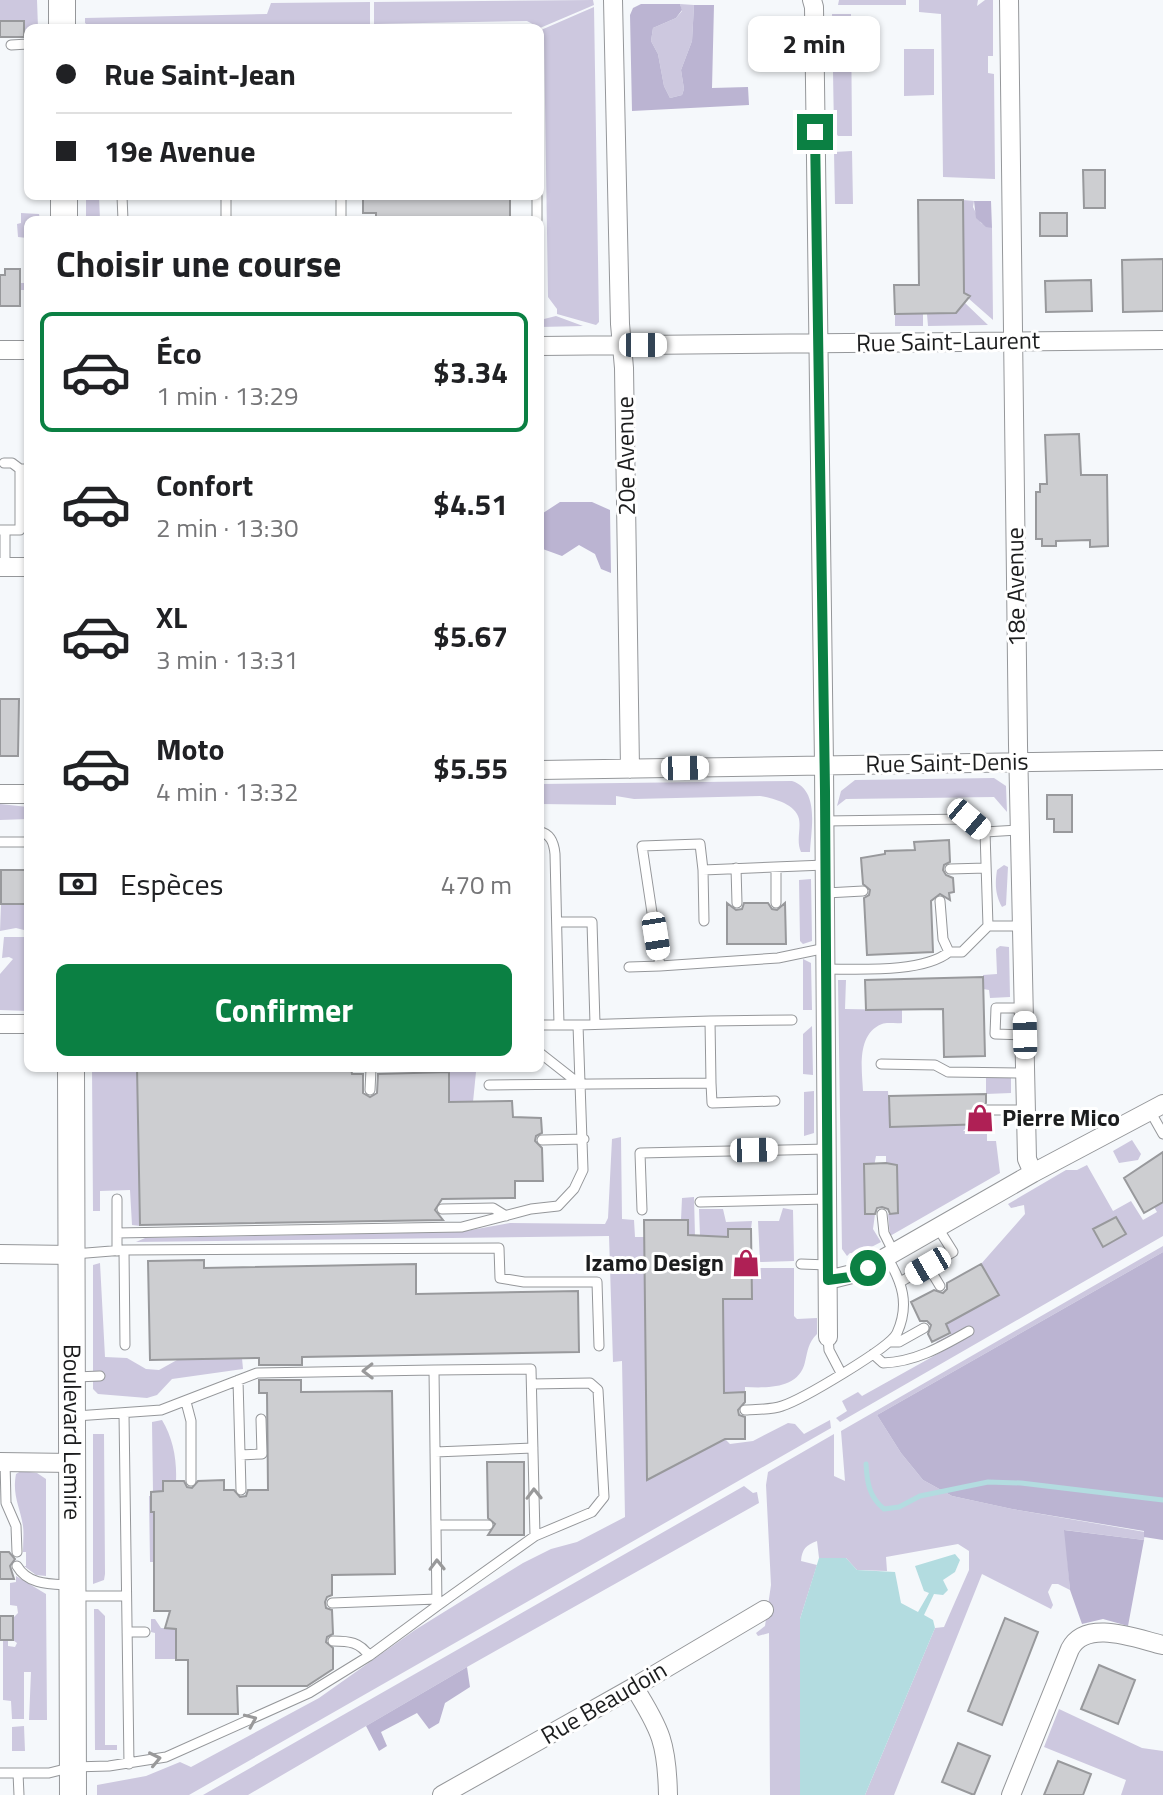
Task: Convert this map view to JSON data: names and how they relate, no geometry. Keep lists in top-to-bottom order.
{
  "streets": {
    "main road": ["Boulevard Lemire"],
    "street": [
      "Rue Saint-Laurent",
      "20e Avenue",
      "18e Avenue",
      "Rue Saint-Denis",
      "Rue Beaudoin"
    ]
  },
  "crossings": [
    ["Rue Saint-Laurent", "20e Avenue"],
    ["Rue Saint-Laurent", "18e Avenue"],
    ["20e Avenue", "Rue Saint-Denis"],
    ["18e Avenue", "Rue Saint-Denis"]
  ],
  "places": {
    "shop": ["Pierre Mico", "Izamo Design"]
  },
  "page": {
    "bubble": "2 min",
    "banner": ["Rue Saint-Jean", "19e Avenue"],
    "heading": "Choisir une course",
    "list": [
      {
        "name": "Éco",
        "note": "1 min · 13:29",
        "value": "$3.34"
      },
      {
        "name": "Confort",
        "note": "2 min · 13:30",
        "value": "$4.51"
      },
      {
        "name": "XL",
        "note": "3 min · 13:31",
        "value": "$5.67"
      },
      {
        "name": "Moto",
        "note": "4 min · 13:32",
        "value": "$5.55"
      }
    ],
    "pay": ["Espèces", "470 m"],
    "buttons": "Confirmer"
  }
}
